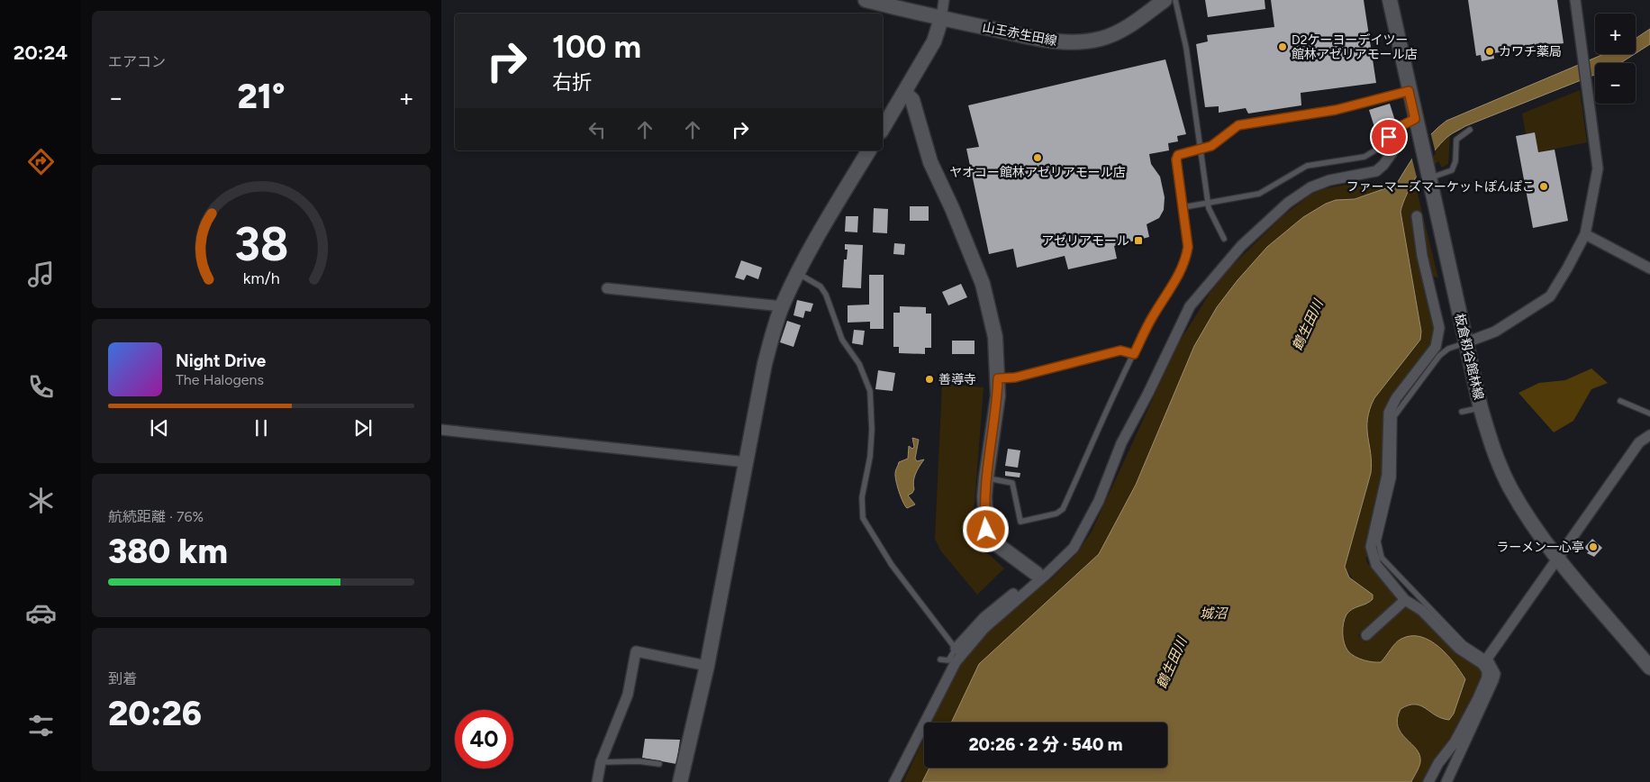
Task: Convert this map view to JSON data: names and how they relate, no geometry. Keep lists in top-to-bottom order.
{
  "streets": {
    "street": ["山王赤生田線", "板倉籾谷館林線"]
  },
  "water": ["鶴生田川", "城沼"],
  "places": {
    "other": [
      "D2ケーヨーデイツー 館林アゼリアモール店",
      "カワチ薬局",
      "ヤオコー館林アゼリアモール店",
      "ファーマーズマーケットぽんぽこ",
      "善導寺",
      "ラーメン一心亭"
    ],
    "transit": ["アゼリアモール"]
  },
  "page": {
    "tabs": "20:24",
    "tile": [
      "エアコン",
      ["航続距離 · 76%", "380 km"],
      ["到着", "20:26"]
    ],
    "map_buttons": ["+", "−"],
    "turn": ["100 m", "右折"],
    "heat": ["−", "21°", "+"],
    "song": ["Night Drive", "The Halogens"],
    "limit": "40",
    "trip": "20:26 · 2 分 · 540 m",
    "gauge": ["38", "km/h"]
  }
}
